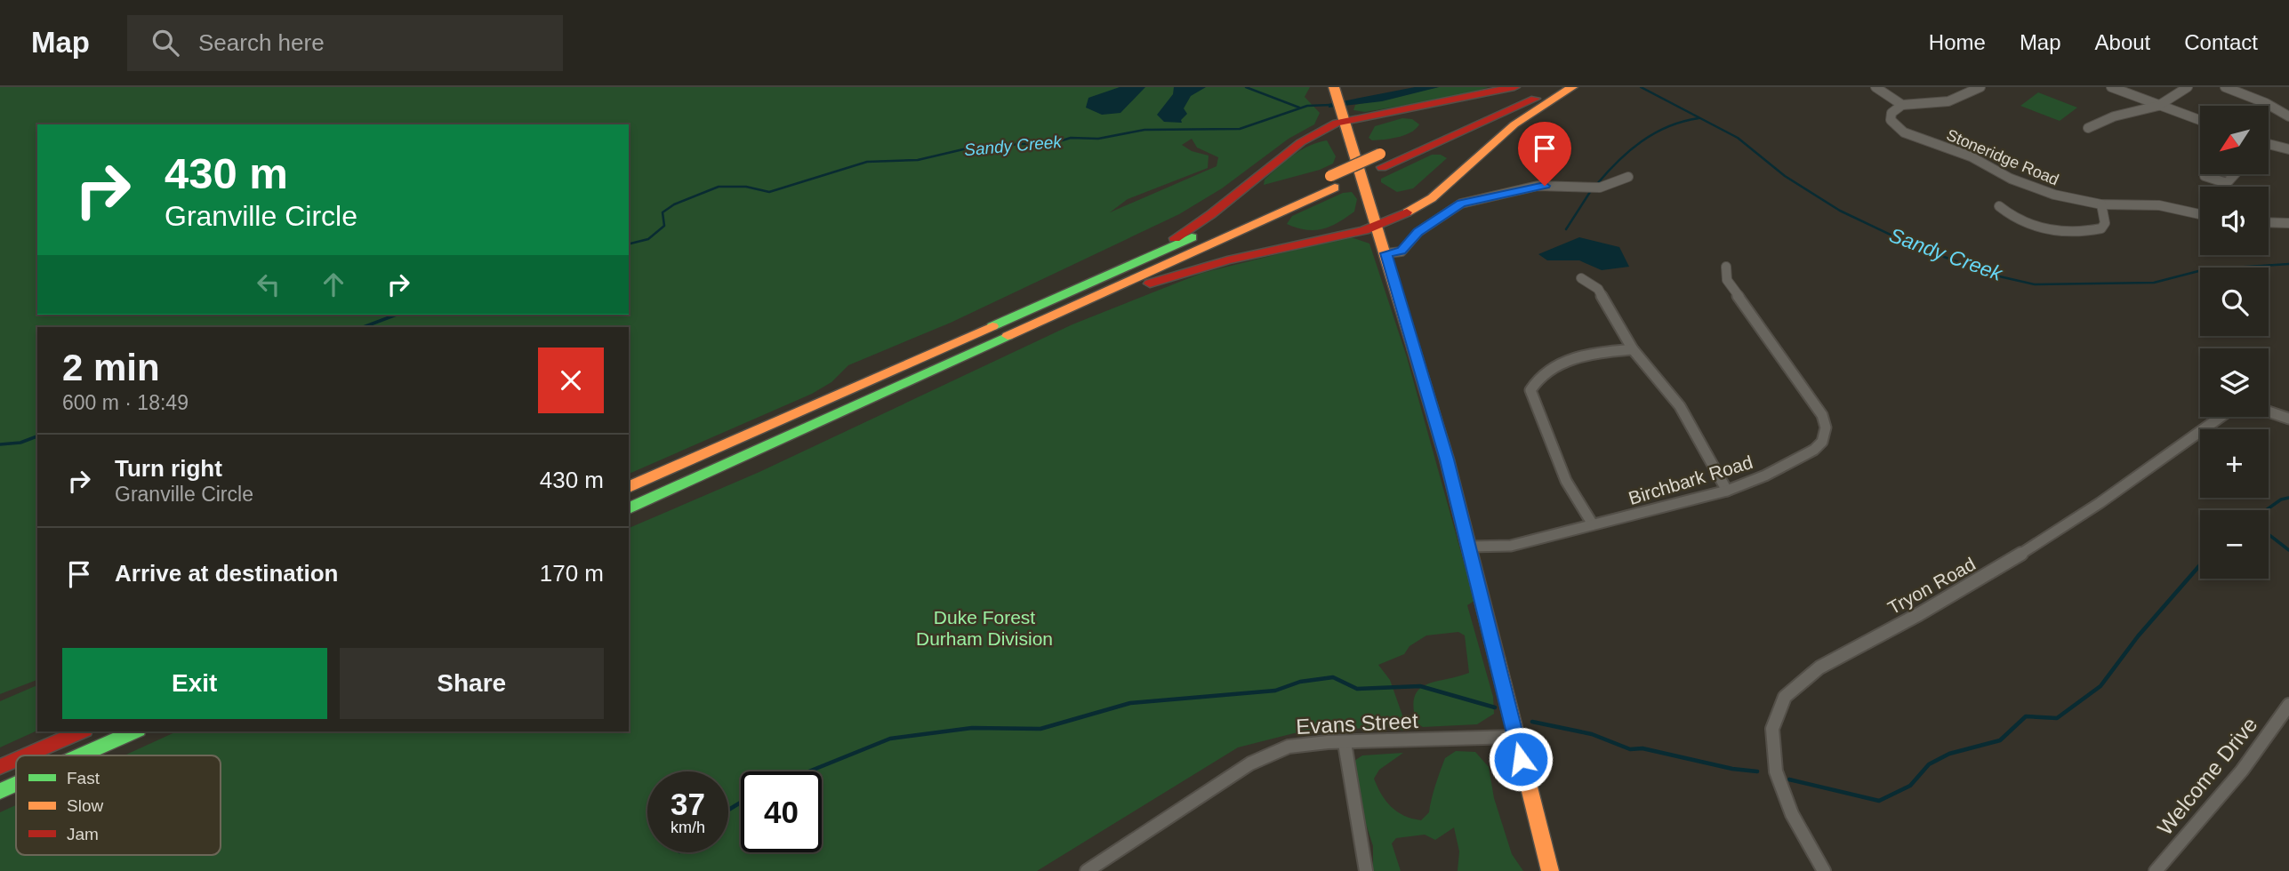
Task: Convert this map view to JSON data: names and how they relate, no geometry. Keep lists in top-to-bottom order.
{
  "streets": {
    "street": [
      "Stoneridge Road",
      "Birchbark Road",
      "Tryon Road",
      "Evans Street",
      "Welcome Drive"
    ]
  },
  "water": ["Sandy Creek"],
  "parks": ["Duke Forest Durham Division"],
  "legend": ["Fast", "Slow", "Jam"],
  "north": "bottom left",
  "page": {
    "header": "Map",
    "search": "Search here",
    "nav": [
      "Home",
      "Map",
      "About",
      "Contact"
    ],
    "map_buttons": ["+", "−"],
    "turn": ["430 m", "Granville Circle"],
    "heading": ["2 min", "600 m · 18:49"],
    "list": [
      {
        "name": "Turn right",
        "note": "Granville Circle",
        "value": "430 m"
      },
      {
        "name": "Arrive at destination",
        "value": "170 m"
      }
    ],
    "buttons": ["Exit", "Share"],
    "speed": "37 km/h",
    "limit": "40"
  }
}
